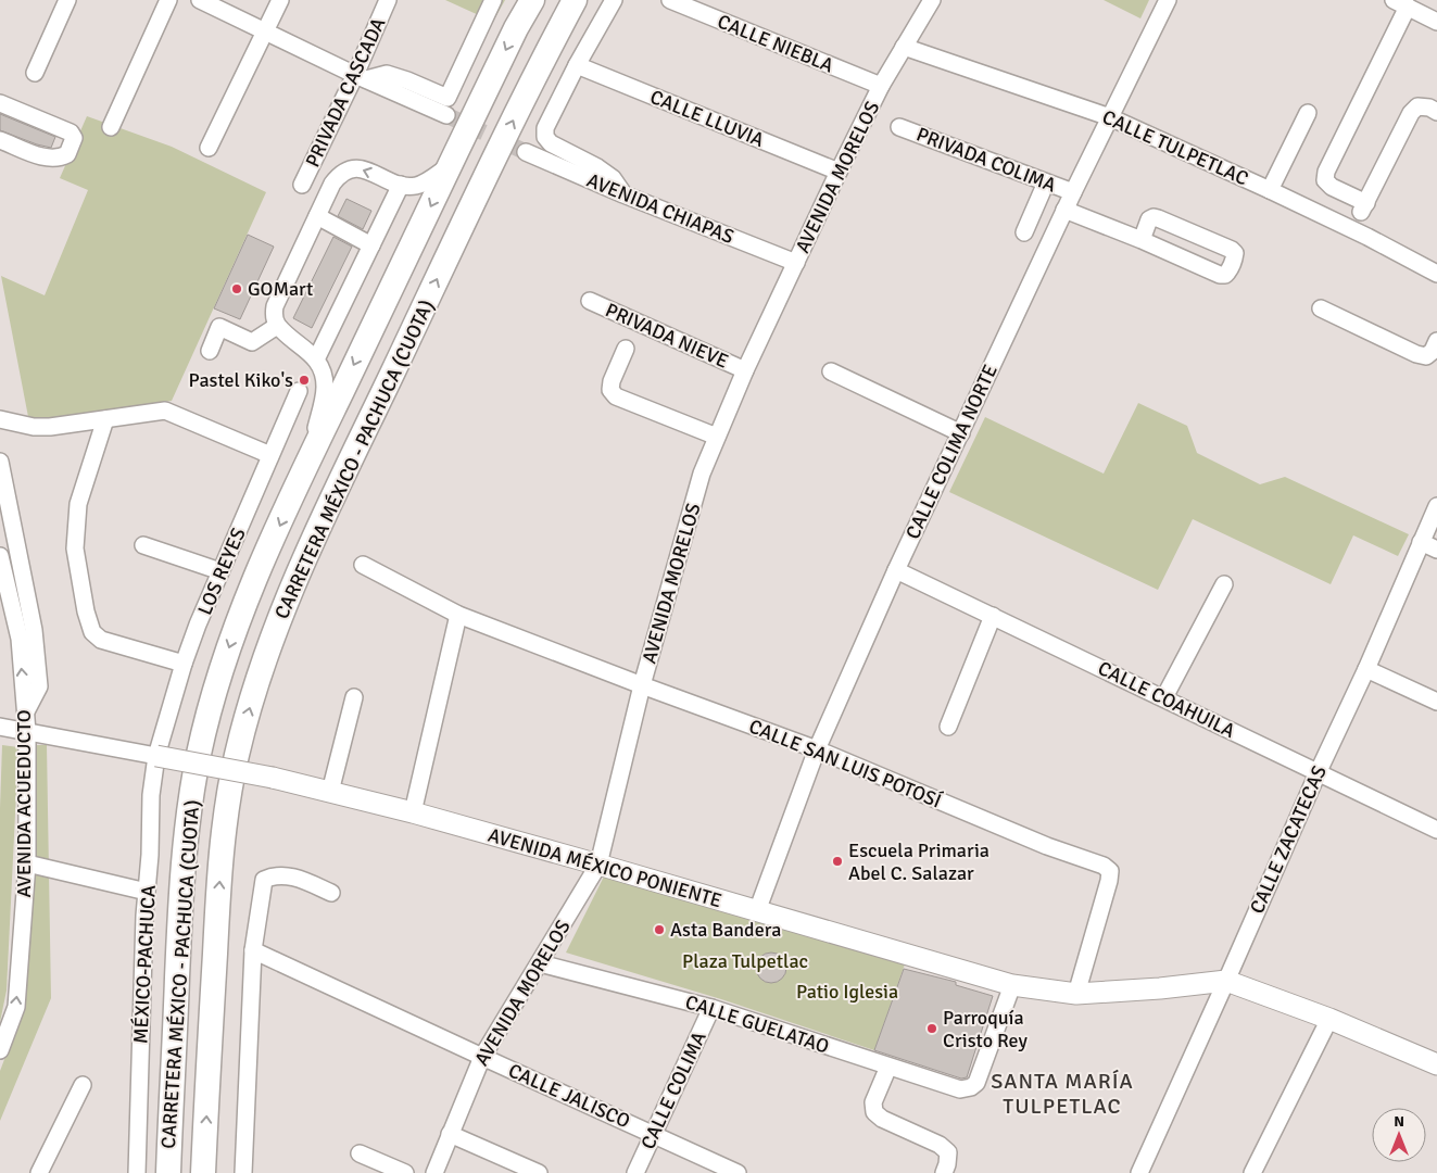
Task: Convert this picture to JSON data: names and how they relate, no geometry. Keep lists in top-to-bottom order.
{
  "streets": {
    "highway": ["CARRETERA MÉXICO - PACHUCA (CUOTA)"],
    "main road": ["AVENIDA MÉXICO PONIENTE"],
    "street": [
      "CALLE NIEBLA",
      "PRIVADA CASCADA",
      "CALLE LLUVIA",
      "CALLE TULPETLAC",
      "PRIVADA COLIMA",
      "AVENIDA MORELOS",
      "AVENIDA CHIAPAS",
      "PRIVADA NIEVE",
      "CALLE COLIMA NORTE",
      "LOS REYES",
      "CALLE COAHUILA",
      "CALLE SAN LUIS POTOSÍ",
      "AVENIDA ACUEDUCTO",
      "CALLE ZACATECAS",
      "MÉXICO-PACHUCA",
      "CALLE GUELATAO",
      "CALLE COLIMA",
      "CALLE JALISCO"
    ]
  },
  "crossings": [
    ["CALLE NIEBLA", "AVENIDA MORELOS"],
    ["CALLE LLUVIA", "AVENIDA MORELOS"],
    ["CALLE TULPETLAC", "AVENIDA MORELOS"],
    ["CALLE TULPETLAC", "CALLE COLIMA NORTE"],
    ["PRIVADA COLIMA", "CALLE COLIMA NORTE"],
    ["AVENIDA MORELOS", "AVENIDA CHIAPAS"],
    ["AVENIDA MORELOS", "PRIVADA NIEVE"],
    ["AVENIDA MORELOS", "CALLE SAN LUIS POTOSÍ"],
    ["AVENIDA MORELOS", "AVENIDA MÉXICO PONIENTE"],
    ["AVENIDA MORELOS", "CALLE GUELATAO"],
    ["AVENIDA MORELOS", "CALLE JALISCO"],
    ["CALLE COLIMA NORTE", "CALLE COAHUILA"],
    ["CALLE COLIMA NORTE", "CALLE SAN LUIS POTOSÍ"],
    ["CALLE COLIMA NORTE", "AVENIDA MÉXICO PONIENTE"],
    ["LOS REYES", "AVENIDA MÉXICO PONIENTE"],
    ["LOS REYES", "MÉXICO-PACHUCA"],
    ["CALLE COAHUILA", "CALLE ZACATECAS"],
    ["CALLE SAN LUIS POTOSÍ", "AVENIDA MÉXICO PONIENTE"],
    ["CALLE ZACATECAS", "AVENIDA MÉXICO PONIENTE"],
    ["AVENIDA MÉXICO PONIENTE", "MÉXICO-PACHUCA"],
    ["AVENIDA MÉXICO PONIENTE", "CALLE GUELATAO"],
    ["CALLE GUELATAO", "CALLE COLIMA"],
    ["CALLE COLIMA", "CALLE JALISCO"]
  ],
  "districts": ["SANTA MARÍA TULPETLAC"],
  "parks": ["Plaza Tulpetlac", "Patio Iglesia"],
  "places": [
    "GOMart",
    "Pastel Kiko's",
    "Escuela Primaria Abel C. Salazar",
    "Asta Bandera",
    "Parroquía Cristo Rey"
  ],
  "north": "top"
}
